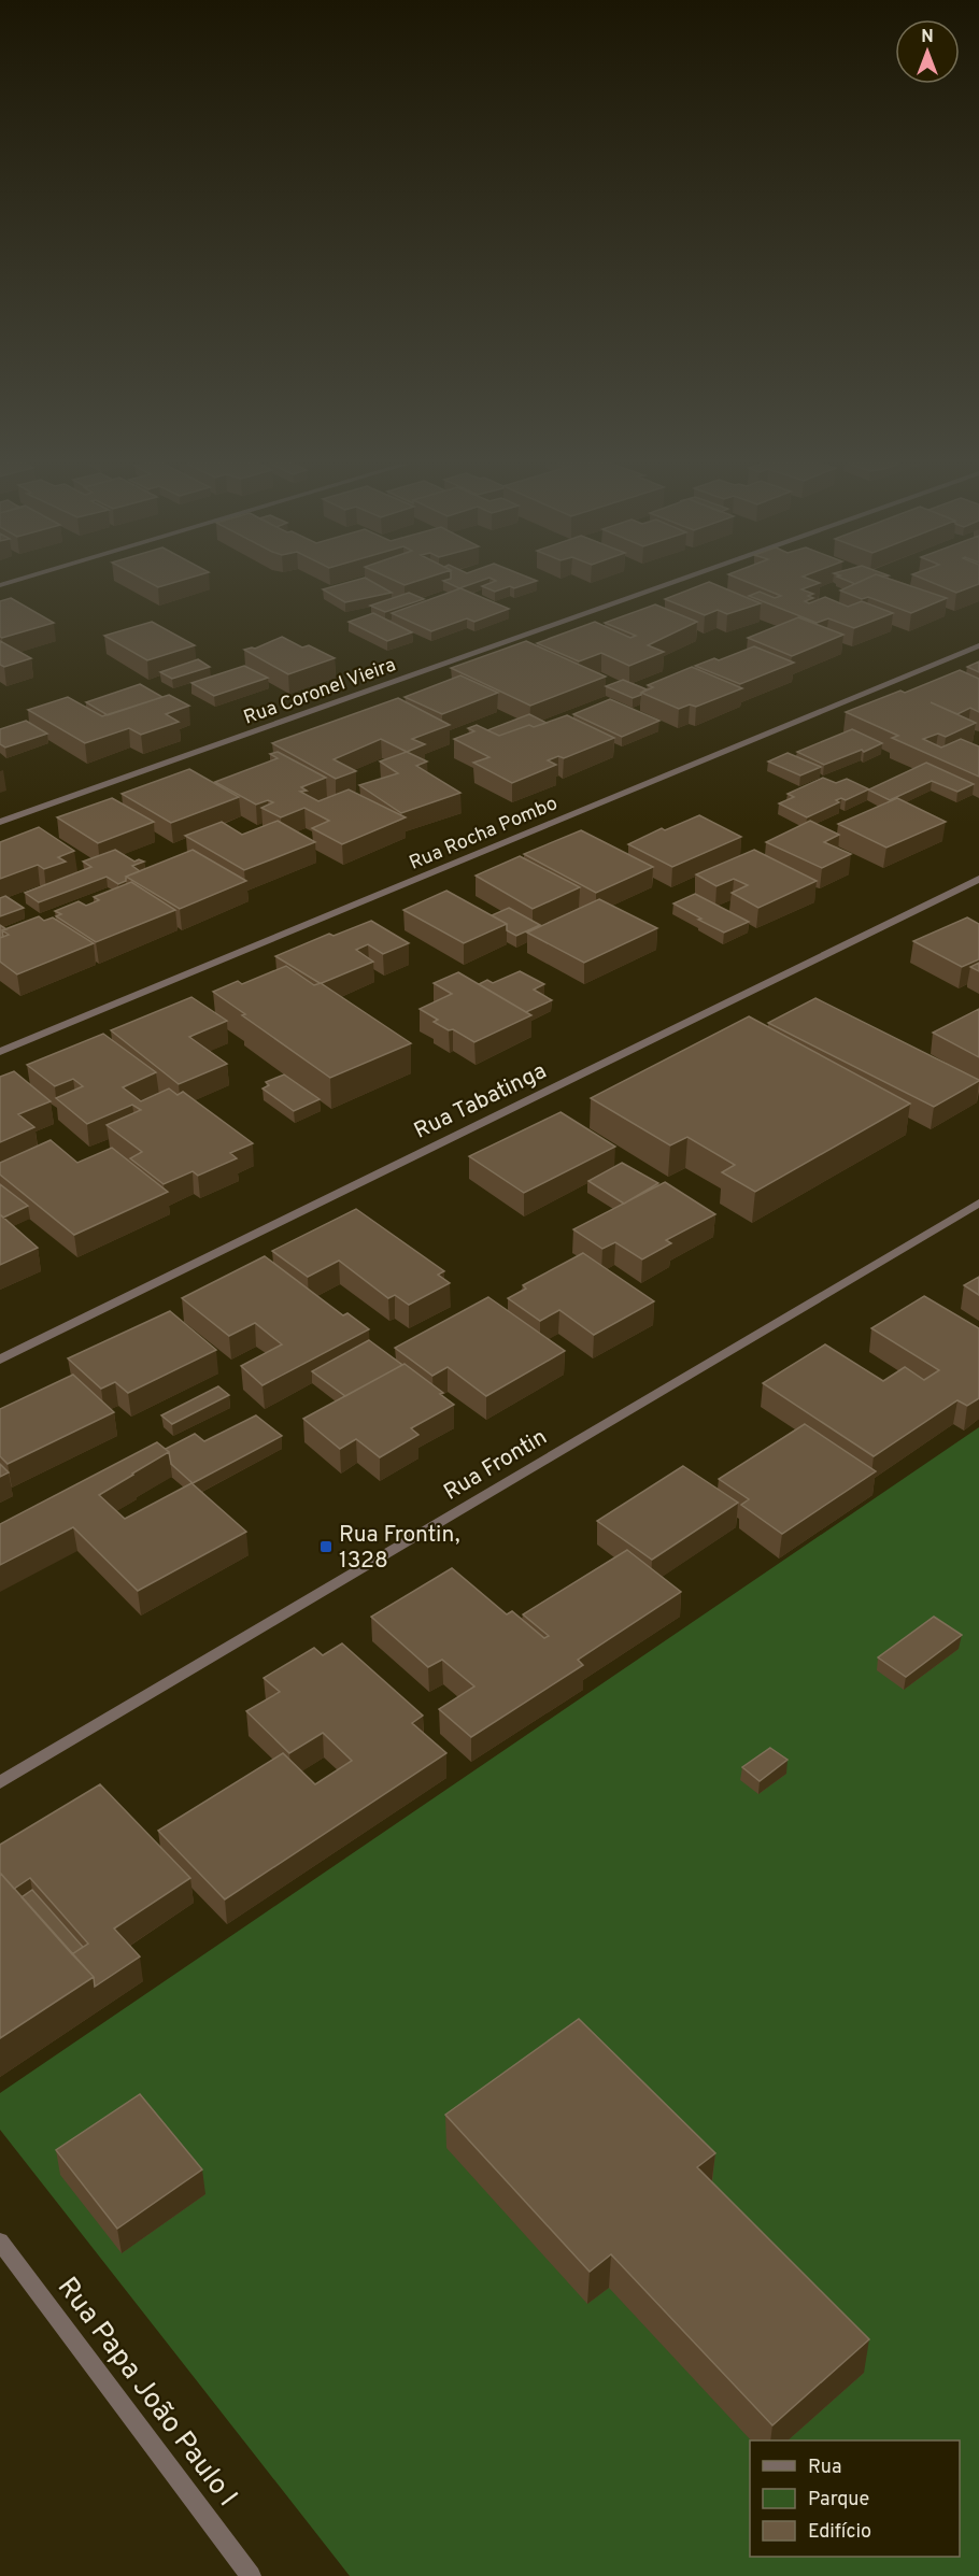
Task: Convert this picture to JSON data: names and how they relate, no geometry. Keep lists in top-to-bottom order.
{
  "streets": {
    "street": [
      "Rua Coronel Vieira",
      "Rua Rocha Pombo",
      "Rua Tabatinga",
      "Rua Frontin",
      "Rua Papa João Paulo I"
    ]
  },
  "places": {
    "transit": ["Rua Frontin, 1328"]
  },
  "legend": ["Rua", "Parque", "Edifício"],
  "north": "top"
}
